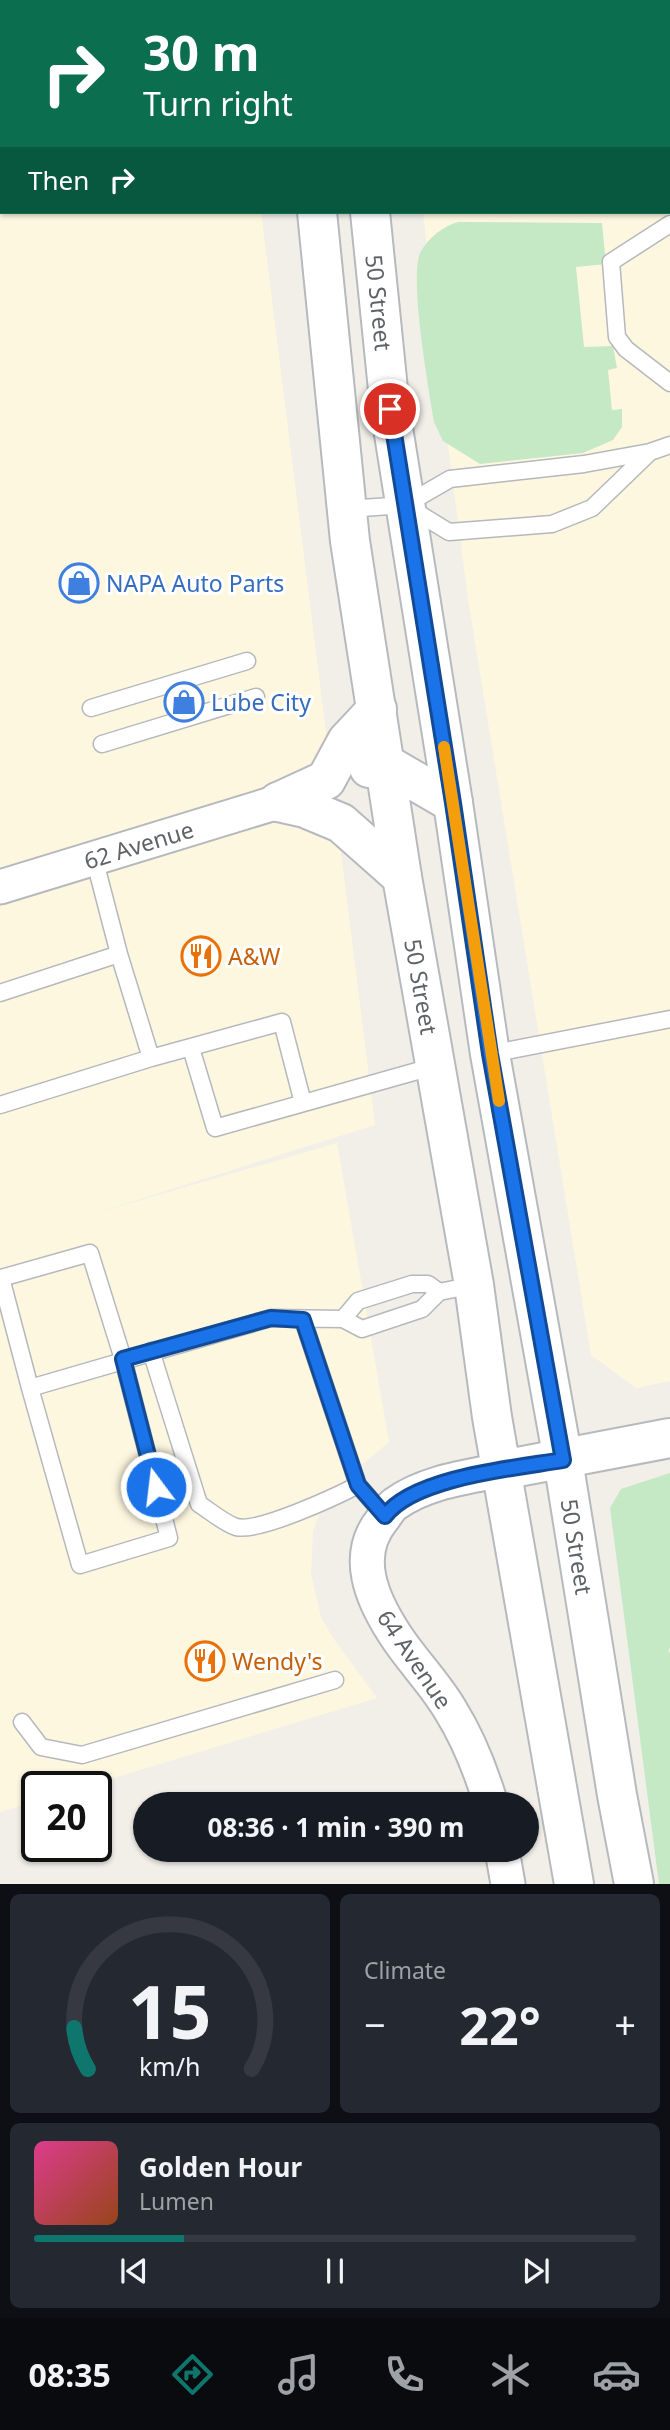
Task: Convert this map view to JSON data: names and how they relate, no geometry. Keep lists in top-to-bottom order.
{
  "streets": {
    "main road": ["50 Street"],
    "street": ["62 Avenue", "64 Avenue"]
  },
  "crossings": [
    ["50 Street", "64 Avenue"]
  ],
  "places": {
    "shop": ["NAPA Auto Parts", "Lube City"],
    "restaurant": ["A&W", "Wendy's"]
  },
  "page": {
    "turn": ["30 m", "Turn right"],
    "then": "Then",
    "limit": "20",
    "trip": "08:36 · 1 min · 390 m",
    "tile": "Climate",
    "heat": ["−", "22°", "+"],
    "song": ["Golden Hour", "Lumen"],
    "tabs": "08:35",
    "gauge": ["15", "km/h"]
  }
}
